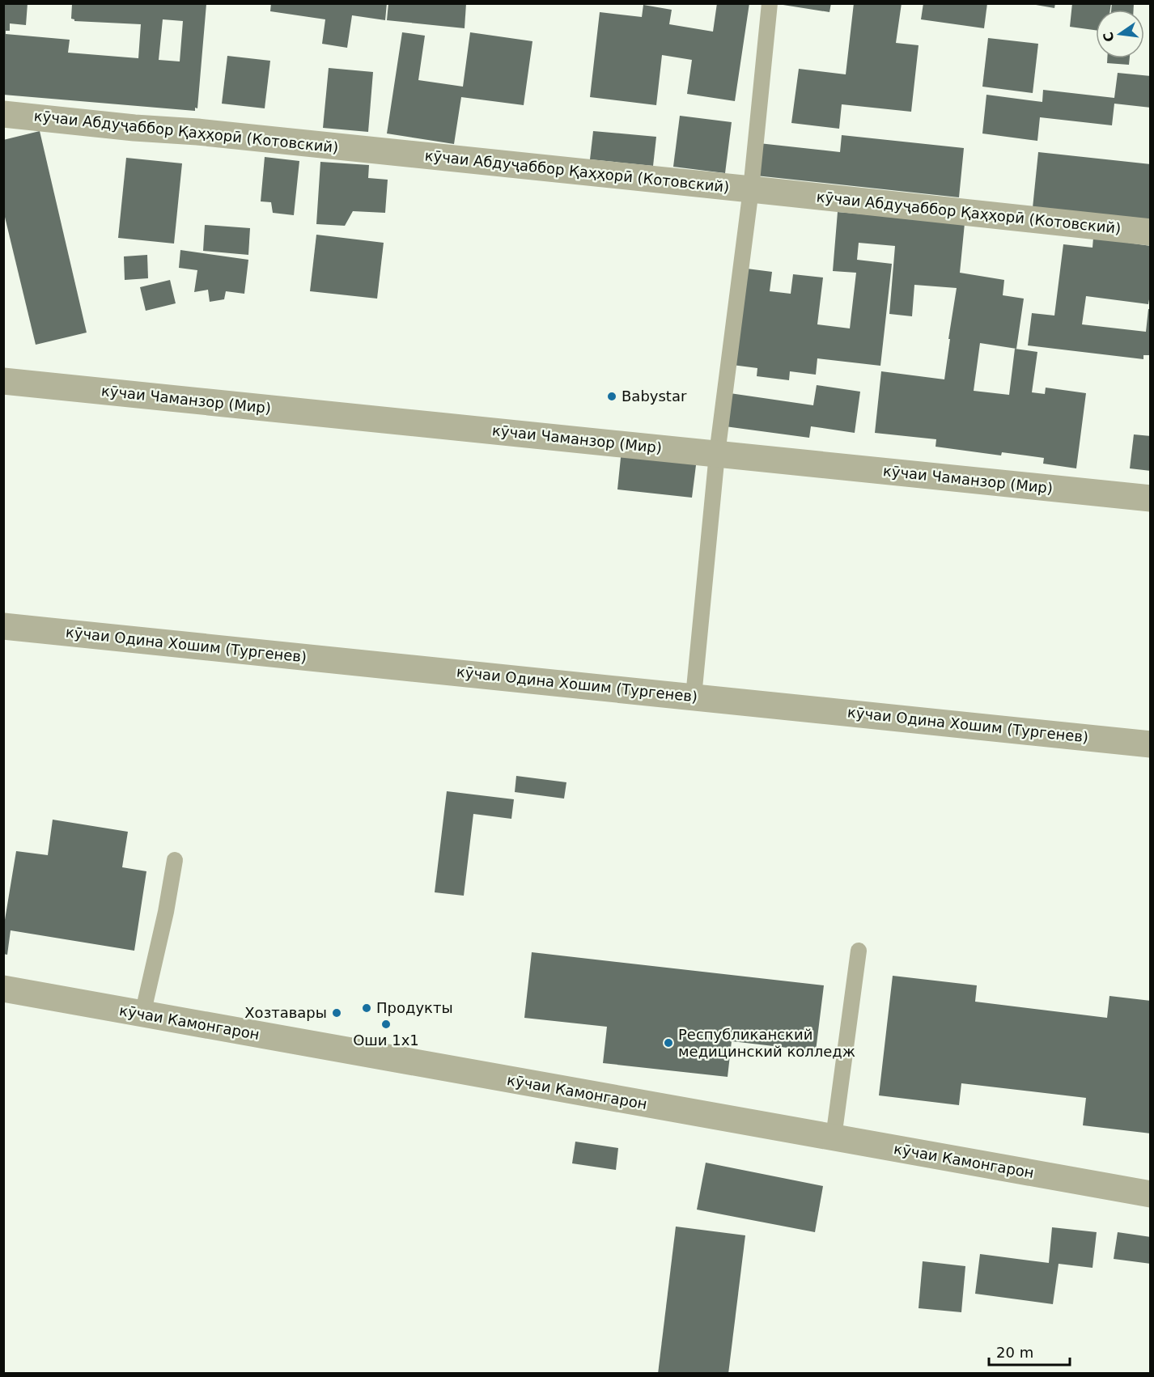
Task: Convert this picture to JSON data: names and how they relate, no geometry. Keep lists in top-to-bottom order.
{
  "streets": {
    "street": [
      "кӯчаи Абдуҷаббор Қаҳҳорӣ (Котовский)",
      "кӯчаи Чаманзор (Мир)",
      "кӯчаи Одина Хошим (Тургенев)",
      "кӯчаи Камонгарон"
    ]
  },
  "places": [
    "Babystar",
    "Продукты",
    "Хозтавары",
    "Оши 1x1",
    "Республиканский медицинский колледж"
  ],
  "scale_bar": "20 m",
  "north": "left"
}
